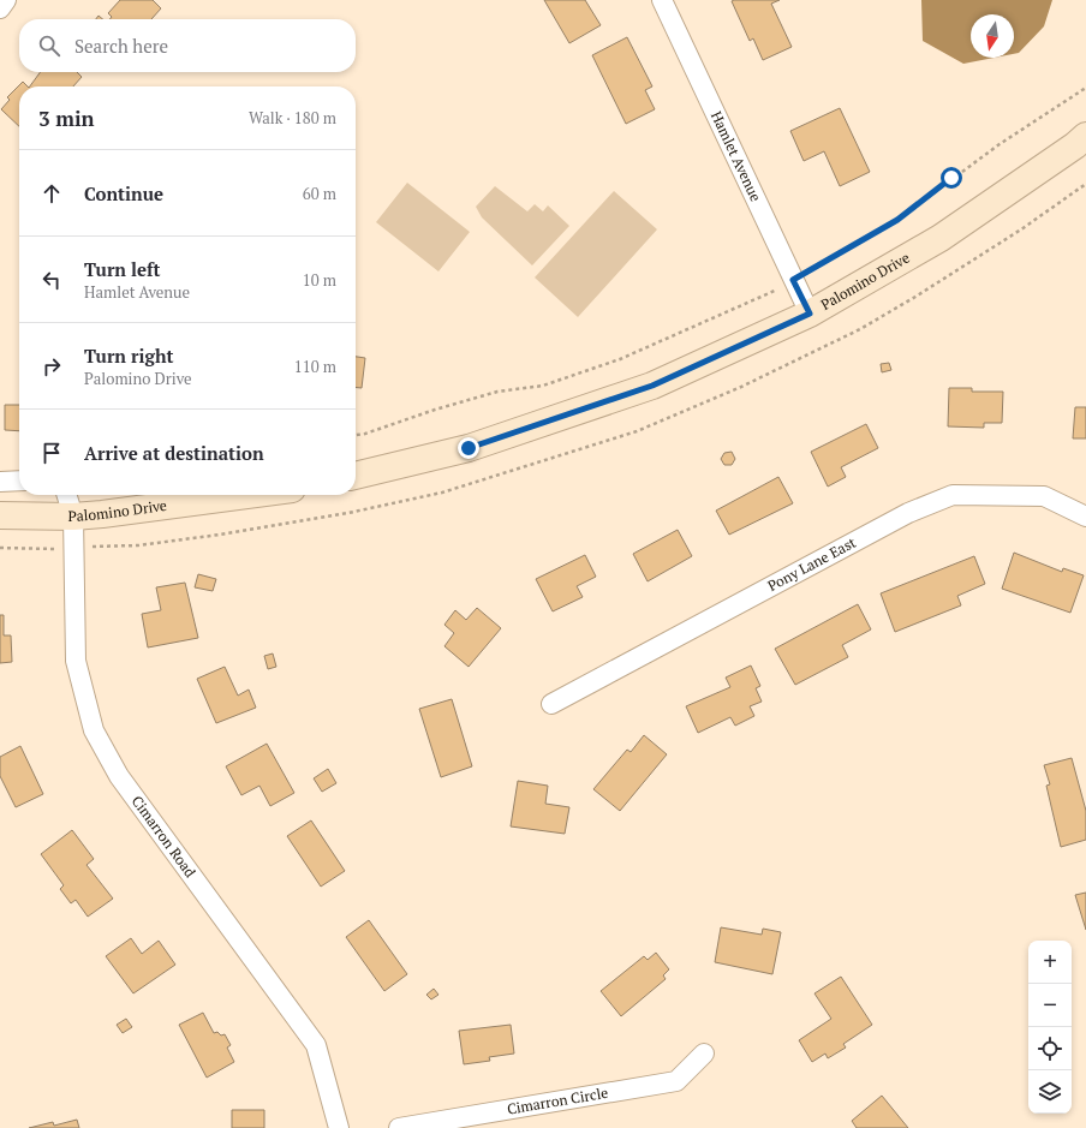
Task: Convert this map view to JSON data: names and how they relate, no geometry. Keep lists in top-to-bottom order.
{
  "streets": {
    "street": [
      "Hamlet Avenue",
      "Palomino Drive",
      "Pony Lane East",
      "Cimarron Road",
      "Cimarron Circle"
    ]
  },
  "crossings": [
    ["Hamlet Avenue", "Palomino Drive"],
    ["Palomino Drive", "Cimarron Road"]
  ],
  "north": "bottom",
  "page": {
    "search": "Search here",
    "heading": ["3 min", "Walk · 180 m"],
    "list": [
      ["Continue", "60 m"],
      ["Turn left", "Hamlet Avenue", "10 m"],
      ["Turn right", "Palomino Drive", "110 m"],
      "Arrive at destination"
    ],
    "map_buttons": ["+", "−"]
  }
}
